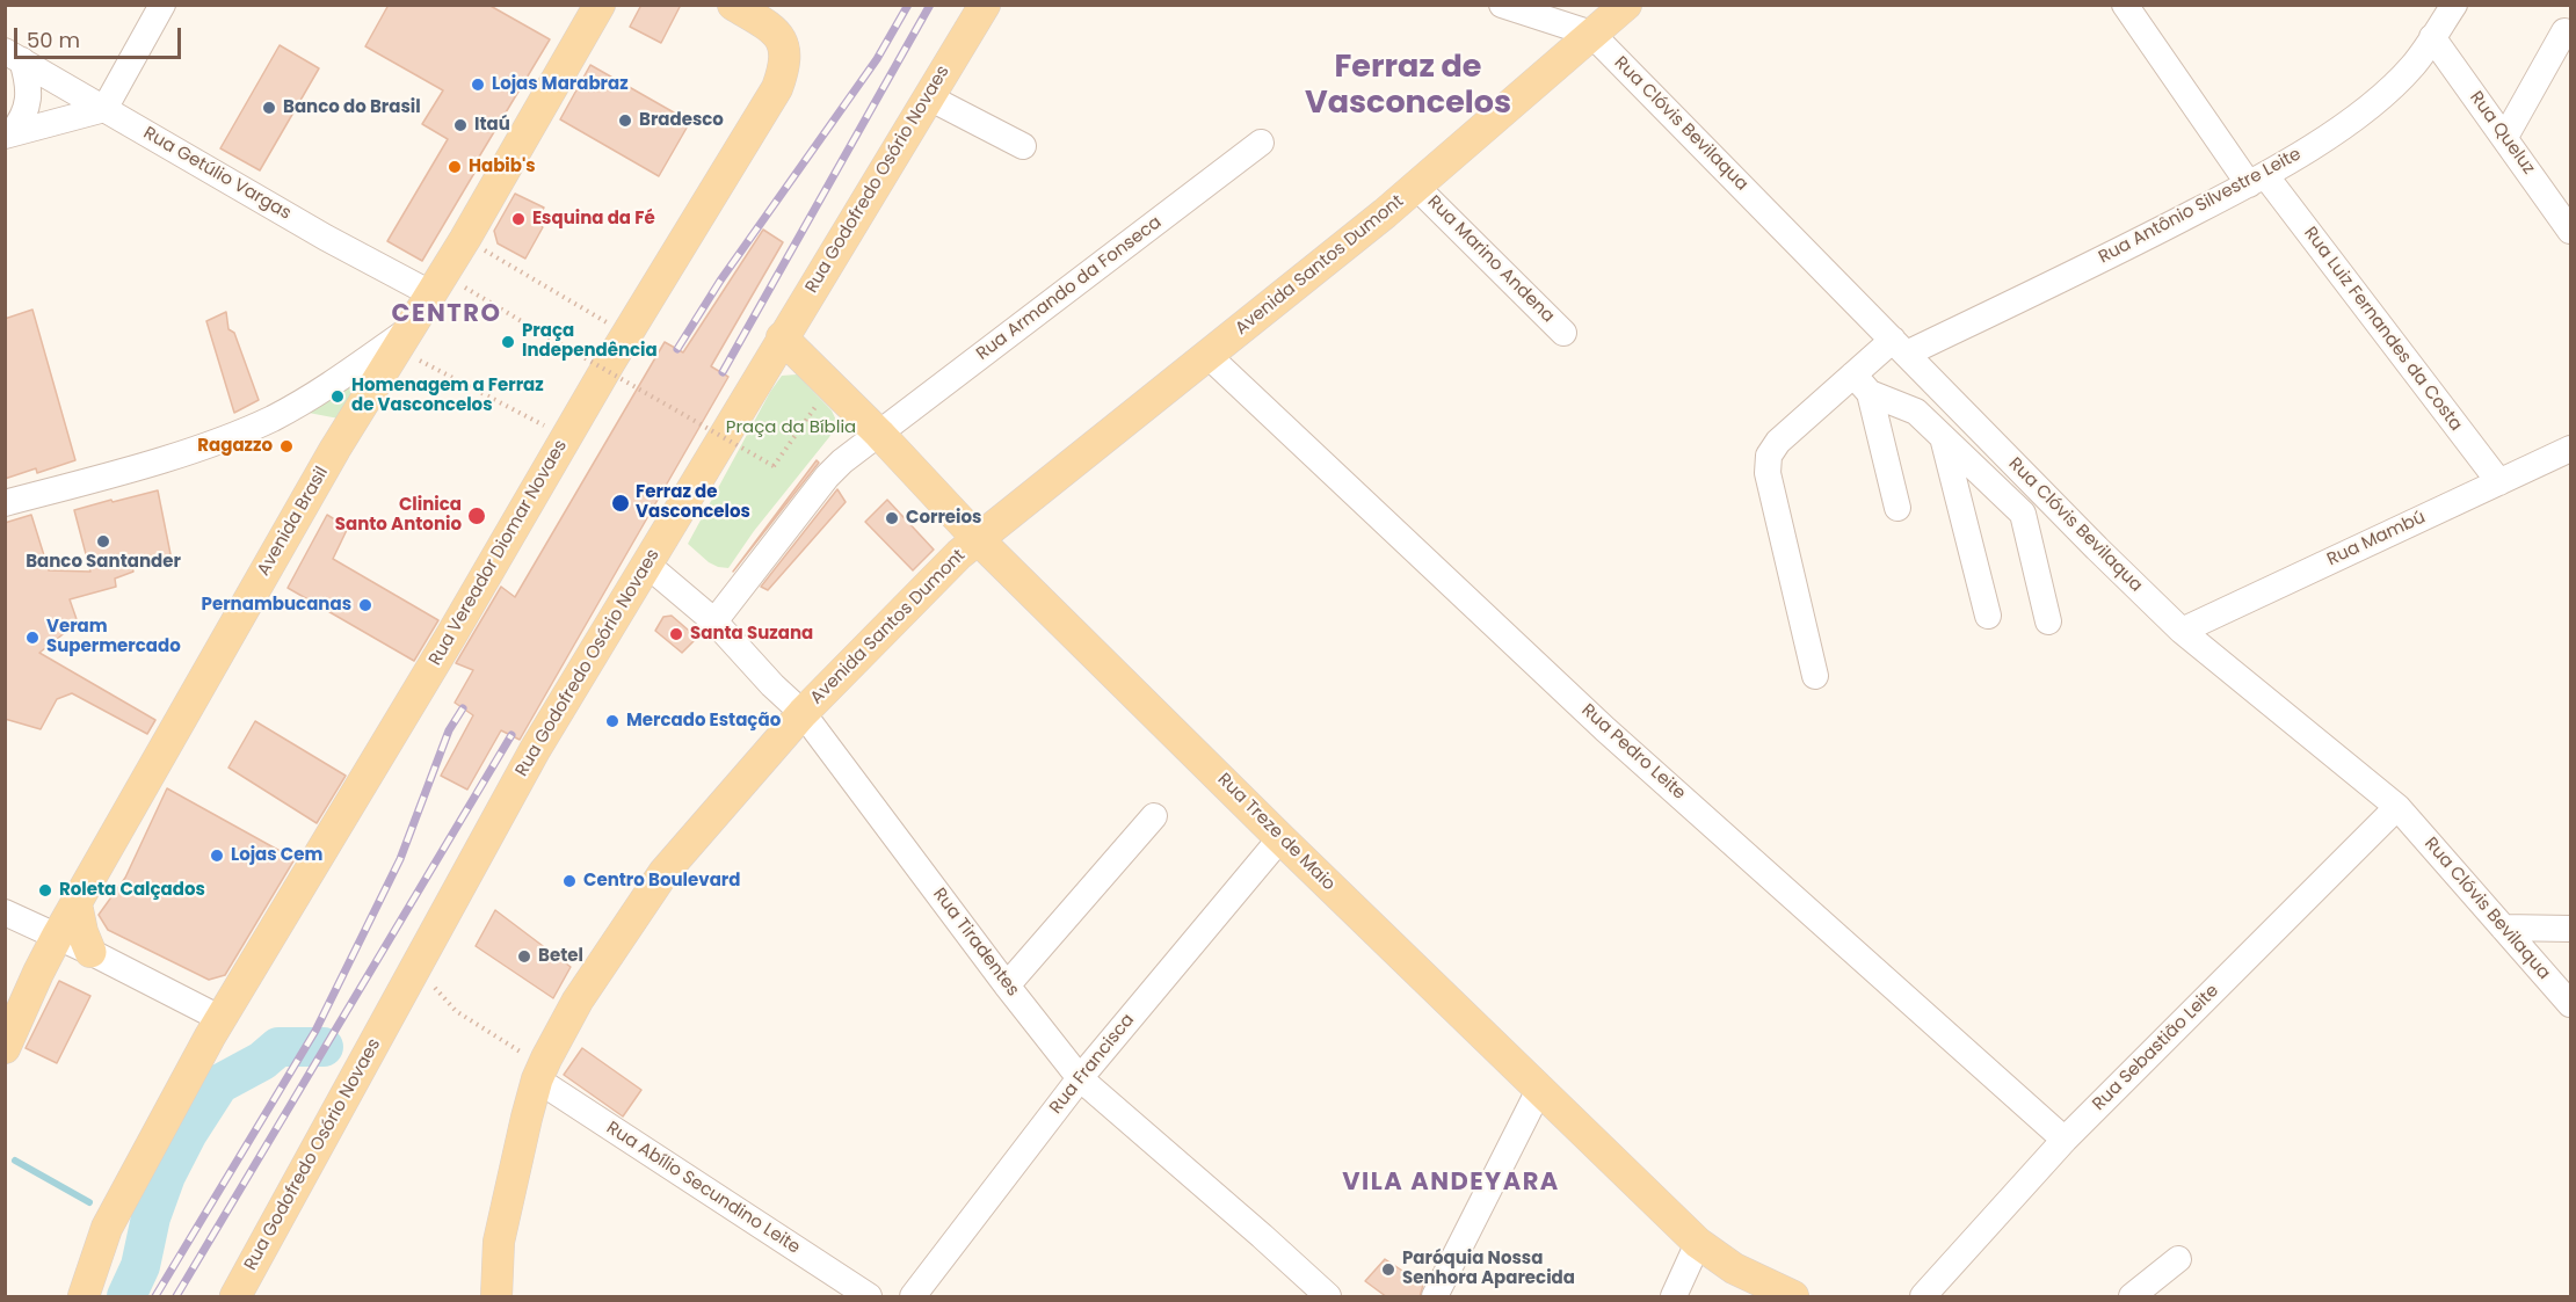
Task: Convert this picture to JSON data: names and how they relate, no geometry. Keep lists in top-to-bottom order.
{
  "streets": {
    "main road": [
      "Rua Godofredo Osório Novaes",
      "Avenida Santos Dumont",
      "Avenida Brasil",
      "Rua Vereador Diomar Novaes",
      "Rua Treze de Maio"
    ],
    "street": [
      "Rua Clóvis Bevilaqua",
      "Rua Queluz",
      "Rua Getúlio Vargas",
      "Rua Antônio Silvestre Leite",
      "Rua Marino Andena",
      "Rua Armando da Fonseca",
      "Rua Luiz Fernandes da Costa",
      "Rua Mambú",
      "Rua Pedro Leite",
      "Rua Tiradentes",
      "Rua Sebastião Leite",
      "Rua Francisca",
      "Rua Abílio Secundino Leite"
    ]
  },
  "crossings": [
    ["Rua Clóvis Bevilaqua", "Rua Antônio Silvestre Leite"],
    ["Rua Clóvis Bevilaqua", "Avenida Santos Dumont"],
    ["Rua Clóvis Bevilaqua", "Rua Mambú"],
    ["Rua Clóvis Bevilaqua", "Rua Sebastião Leite"],
    ["Rua Queluz", "Rua Antônio Silvestre Leite"],
    ["Rua Getúlio Vargas", "Avenida Brasil"],
    ["Rua Godofredo Osório Novaes", "Rua Treze de Maio"],
    ["Rua Godofredo Osório Novaes", "Rua Tiradentes"],
    ["Rua Antônio Silvestre Leite", "Rua Luiz Fernandes da Costa"],
    ["Rua Marino Andena", "Avenida Santos Dumont"],
    ["Avenida Santos Dumont", "Rua Pedro Leite"],
    ["Avenida Santos Dumont", "Rua Treze de Maio"],
    ["Avenida Santos Dumont", "Rua Tiradentes"],
    ["Avenida Santos Dumont", "Rua Abílio Secundino Leite"],
    ["Rua Armando da Fonseca", "Rua Treze de Maio"],
    ["Rua Luiz Fernandes da Costa", "Rua Mambú"],
    ["Rua Pedro Leite", "Rua Sebastião Leite"],
    ["Rua Treze de Maio", "Rua Francisca"],
    ["Rua Tiradentes", "Rua Francisca"]
  ],
  "districts": ["Ferraz de Vasconcelos", "CENTRO", "VILA ANDEYARA"],
  "parks": ["Praça da Bíblia"],
  "places": [
    "Lojas Marabraz",
    "Banco do Brasil",
    "Bradesco",
    "Itaú",
    "Habib's",
    "Esquina da Fé",
    "Praça Independência",
    "Homenagem a Ferraz de Vasconcelos",
    "Ragazzo",
    "Ferraz de Vasconcelos",
    "Clinica Santo Antonio",
    "Correios",
    "Banco Santander",
    "Pernambucanas",
    "Santa Suzana",
    "Veram Supermercado",
    "Mercado Estação",
    "Lojas Cem",
    "Centro Boulevard",
    "Roleta Calçados",
    "Betel",
    "Paróquia Nossa Senhora Aparecida"
  ],
  "scale_bar": "50 m"
}
